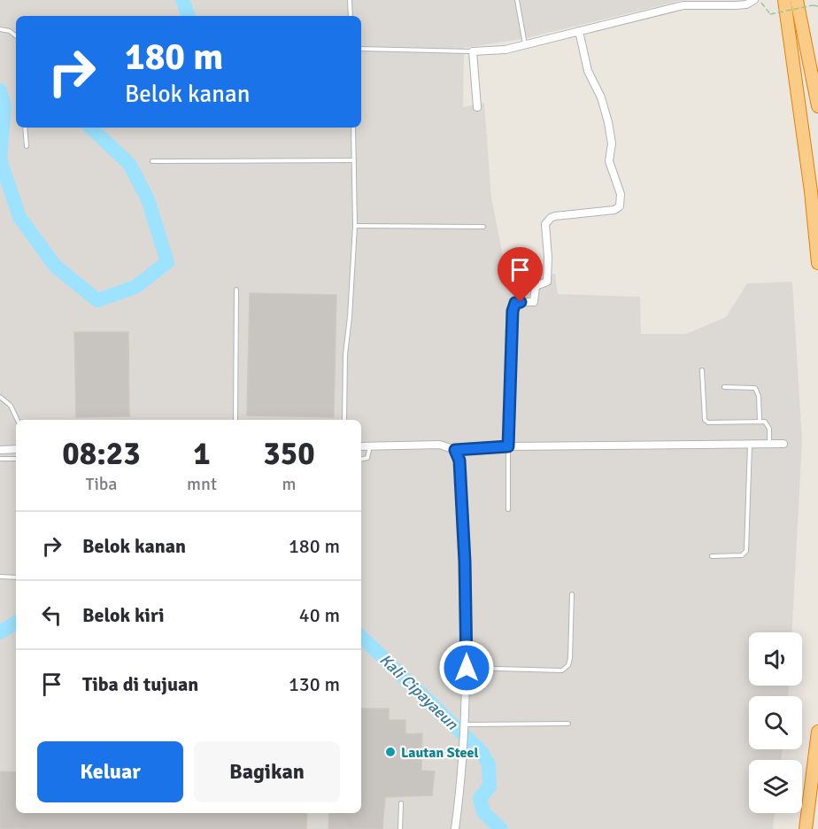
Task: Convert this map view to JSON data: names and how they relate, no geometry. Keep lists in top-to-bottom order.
{
  "water": ["Kali Cipayaeun"],
  "places": ["Lautan Steel"],
  "page": {
    "turn": ["180 m", "Belok kanan"],
    "eta": [
      "08:23",
      "Tiba",
      "1",
      "mnt",
      "350",
      "m"
    ],
    "list": [
      {
        "name": "Belok kanan",
        "value": "180 m"
      },
      {
        "name": "Belok kiri",
        "value": "40 m"
      },
      {
        "name": "Tiba di tujuan",
        "value": "130 m"
      }
    ],
    "buttons": ["Keluar", "Bagikan"]
  }
}
